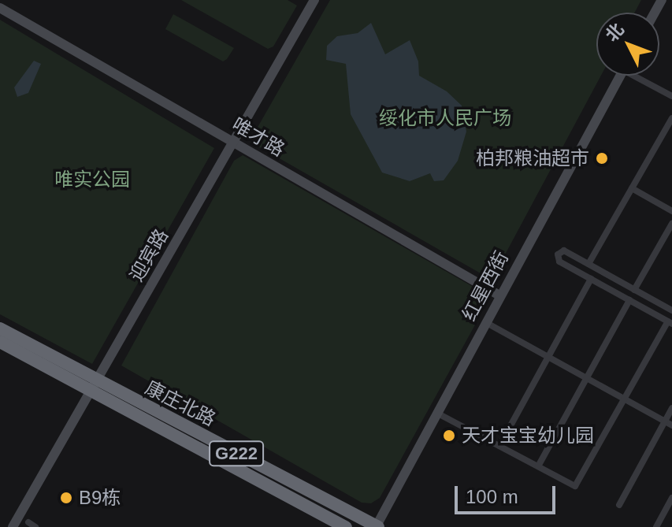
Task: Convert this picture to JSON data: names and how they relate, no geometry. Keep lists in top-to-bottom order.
{
  "streets": {
    "highway": ["康庄北路", "G222"],
    "main road": ["唯才路", "迎宾路", "红星西街"]
  },
  "crossings": [
    ["唯才路", "迎宾路"],
    ["唯才路", "红星西街"],
    ["迎宾路", "康庄北路"],
    ["红星西街", "康庄北路"]
  ],
  "parks": ["绥化市人民广场", "唯实公园"],
  "places": ["柏邦粮油超市", "天才宝宝幼儿园", "B9栋"],
  "scale_bar": "100 m",
  "north": "top left"
}
